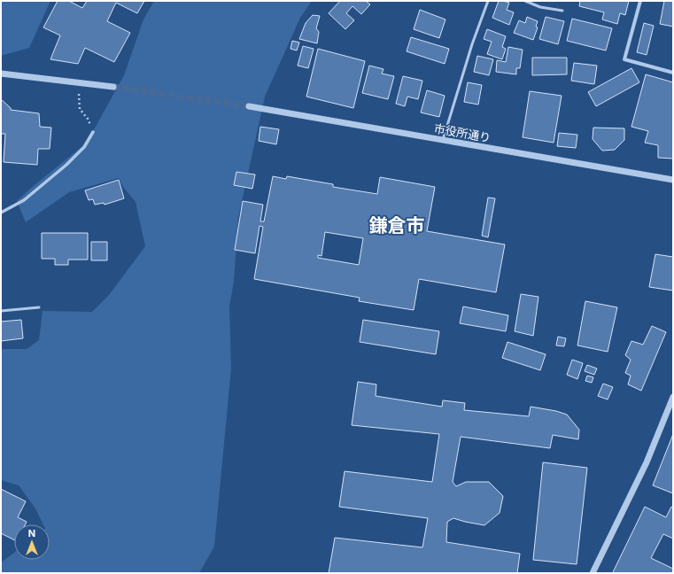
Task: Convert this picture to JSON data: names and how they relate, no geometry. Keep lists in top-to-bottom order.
{
  "streets": {
    "street": ["市役所通り"]
  },
  "districts": ["鎌倉市"],
  "north": "top"
}
